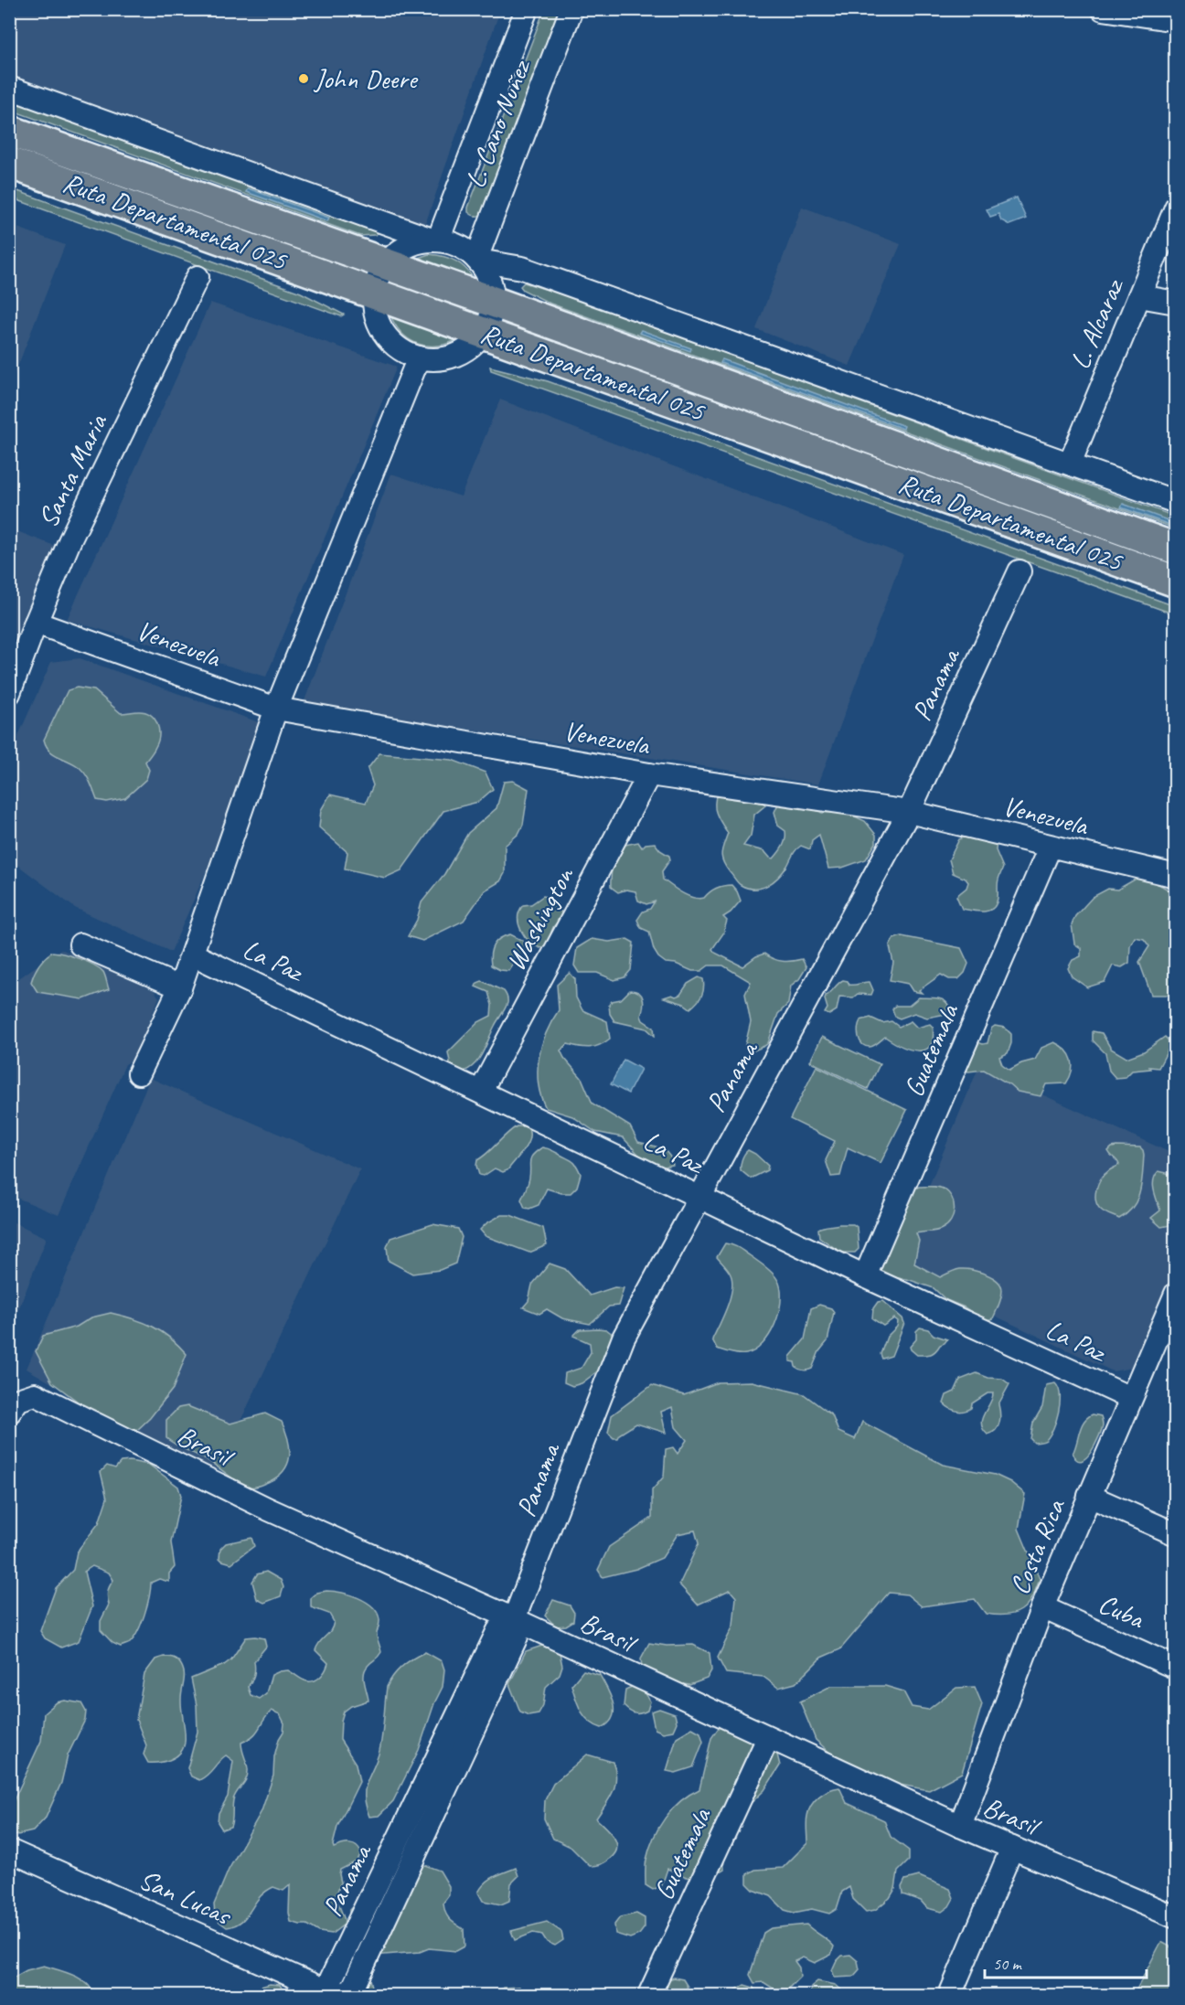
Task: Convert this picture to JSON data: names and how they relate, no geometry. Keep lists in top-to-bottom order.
{
  "streets": {
    "highway": ["Ruta Departamental 025"],
    "street": [
      "L. Cano Nuñez",
      "L. Alcaraz",
      "Santa Maria",
      "Venezuela",
      "Panama",
      "Washington",
      "La Paz",
      "Guatemala",
      "Brasil",
      "Costa Rica",
      "Cuba",
      "San Lucas"
    ]
  },
  "crossings": [
    ["Santa Maria", "Venezuela"],
    ["Venezuela", "Panama"],
    ["Venezuela", "Washington"],
    ["Venezuela", "Guatemala"],
    ["Panama", "La Paz"],
    ["Panama", "Brasil"],
    ["Panama", "San Lucas"],
    ["Washington", "La Paz"],
    ["La Paz", "Guatemala"],
    ["La Paz", "Costa Rica"],
    ["Guatemala", "Brasil"],
    ["Brasil", "Costa Rica"],
    ["Costa Rica", "Cuba"]
  ],
  "places": ["John Deere"],
  "scale_bar": "50 m"
}
